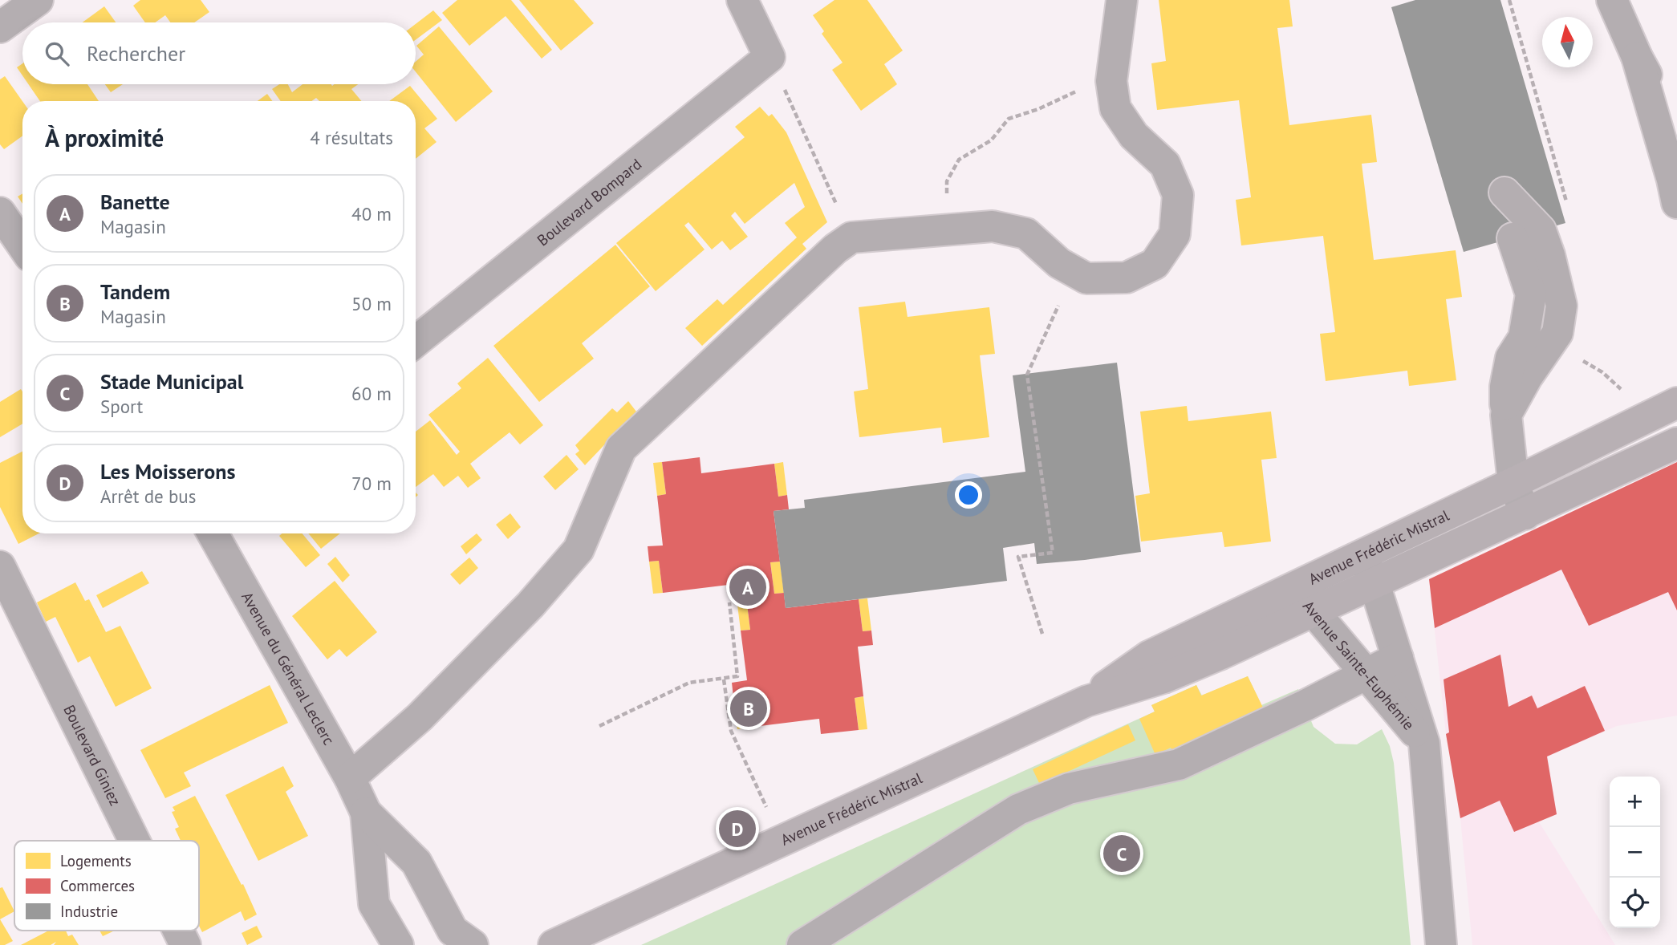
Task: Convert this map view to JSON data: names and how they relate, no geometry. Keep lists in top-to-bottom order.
{
  "streets": {
    "main road": ["Avenue Frédéric Mistral"],
    "street": [
      "Boulevard Bompard",
      "Avenue Sainte-Euphémie",
      "Avenue du Général Leclerc",
      "Boulevard Giniez"
    ]
  },
  "crossings": [
    ["Avenue Frédéric Mistral", "Avenue Sainte-Euphémie"]
  ],
  "legend": ["Logements", "Commerces", "Industrie"],
  "north": "top",
  "page": {
    "search": "Rechercher",
    "heading": ["À proximité", "4 résultats"],
    "list": [
      {
        "mark": "A",
        "name": "Banette",
        "note": "Magasin",
        "value": "40 m"
      },
      {
        "mark": "B",
        "name": "Tandem",
        "note": "Magasin",
        "value": "50 m"
      },
      {
        "mark": "C",
        "name": "Stade Municipal",
        "note": "Sport",
        "value": "60 m"
      },
      {
        "mark": "D",
        "name": "Les Moisserons",
        "note": "Arrêt de bus",
        "value": "70 m"
      }
    ],
    "pins": [
      "A",
      "B",
      "D",
      "C"
    ],
    "map_buttons": ["+", "−"]
  }
}
